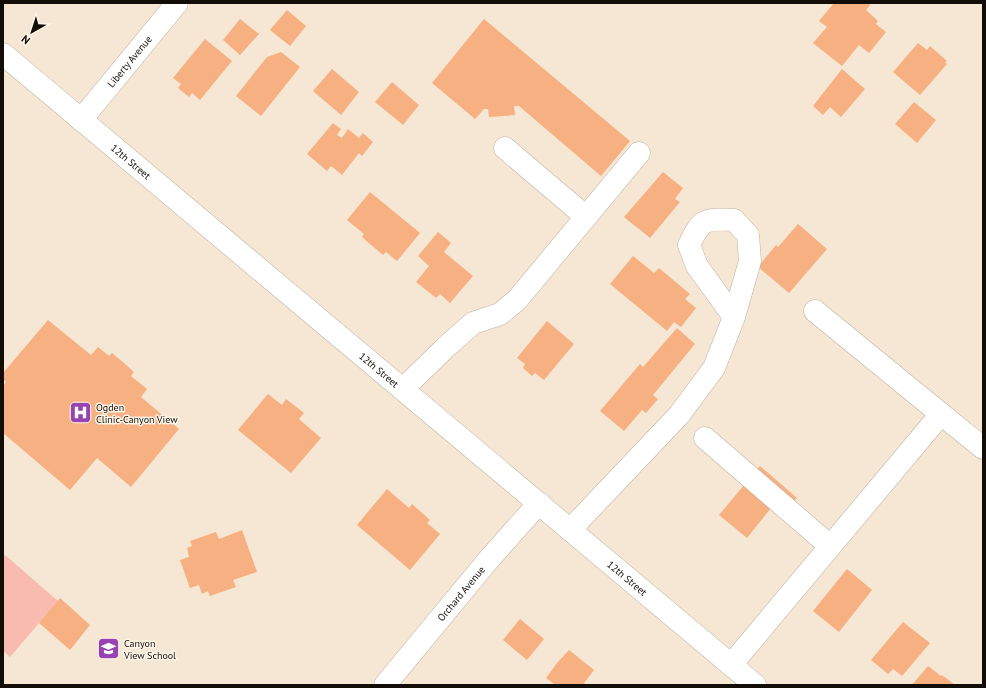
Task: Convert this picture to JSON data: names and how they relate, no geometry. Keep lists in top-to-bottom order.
{
  "streets": {
    "main road": ["Liberty Avenue", "12th Street", "Orchard Avenue"]
  },
  "crossings": [
    ["Liberty Avenue", "12th Street"],
    ["12th Street", "Orchard Avenue"]
  ],
  "places": {
    "hospital": ["Ogden Clinic-Canyon View"],
    "school or university": ["Canyon View School"]
  },
  "north": "bottom left"
}
